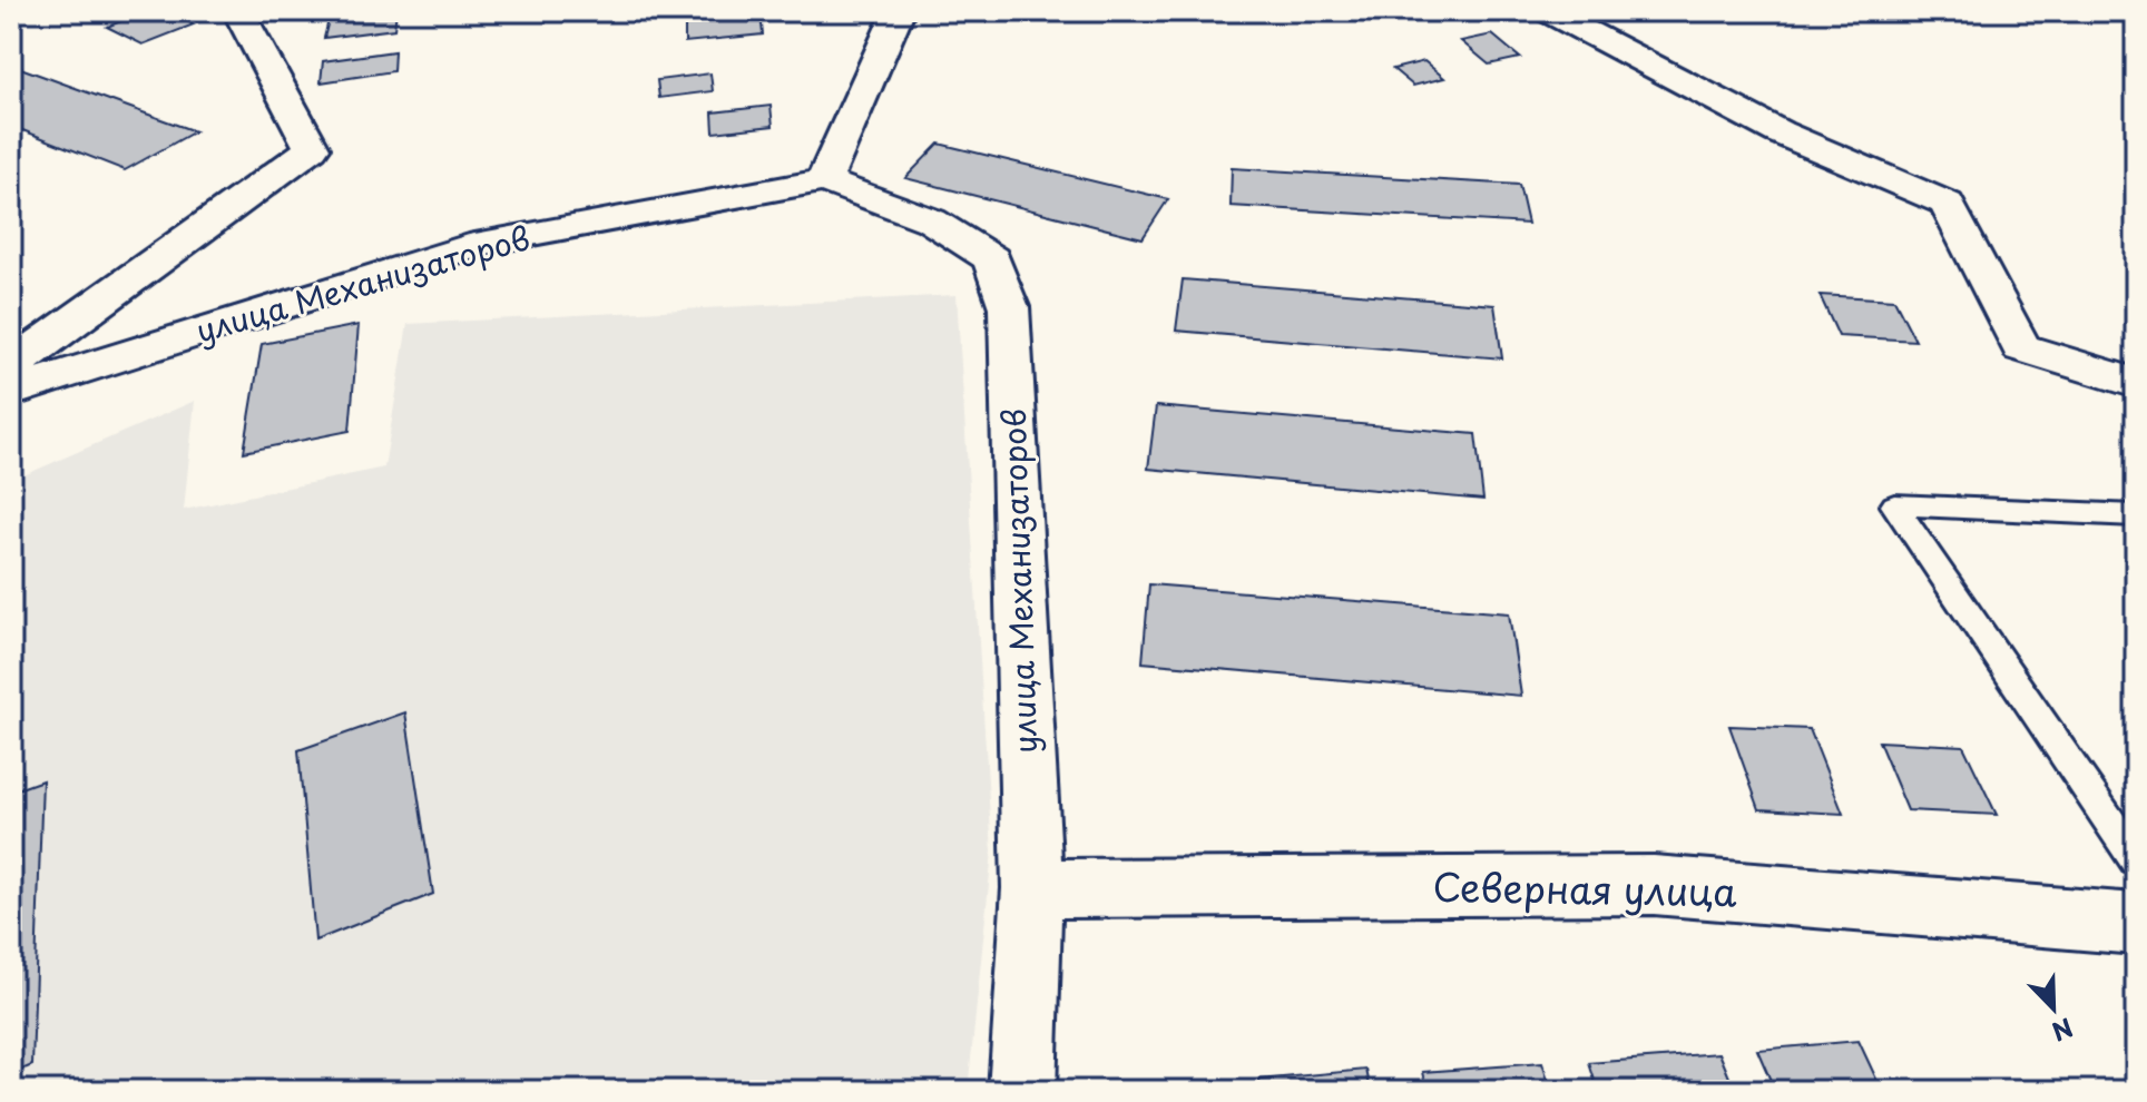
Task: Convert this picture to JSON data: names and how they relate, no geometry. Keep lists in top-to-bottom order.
{
  "streets": {
    "street": ["улица Механизаторов", "Северная улица"]
  },
  "crossings": [
    ["улица Механизаторов", "Северная улица"]
  ],
  "north": "bottom right"
}
